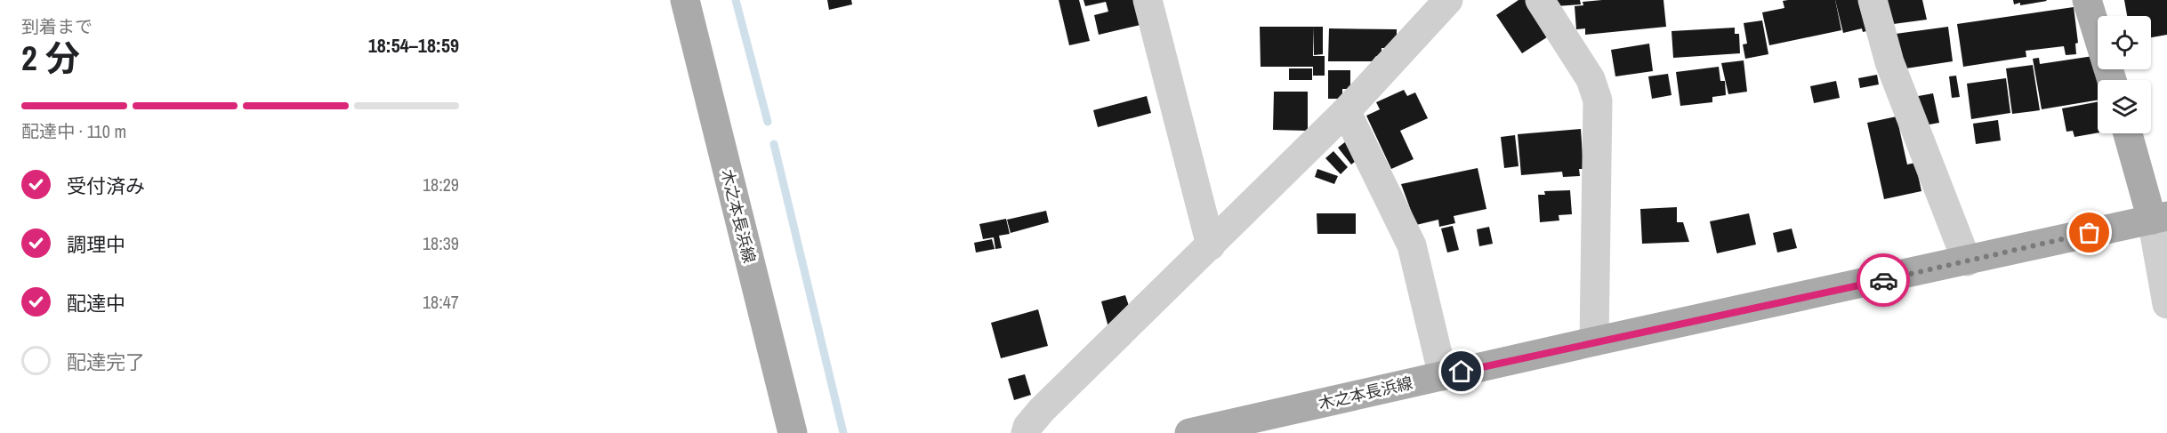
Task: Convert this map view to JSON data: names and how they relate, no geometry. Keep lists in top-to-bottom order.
{
  "streets": {
    "main road": ["木之本長浜線"]
  },
  "page": {
    "heading": ["2 分", "到着まで", "18:54–18:59"],
    "bar": "配達中 · 110 m",
    "list": [
      ["受付済み", "18:29"],
      ["調理中", "18:39"],
      ["配達中", "18:47"],
      "配達完了"
    ]
  }
}
